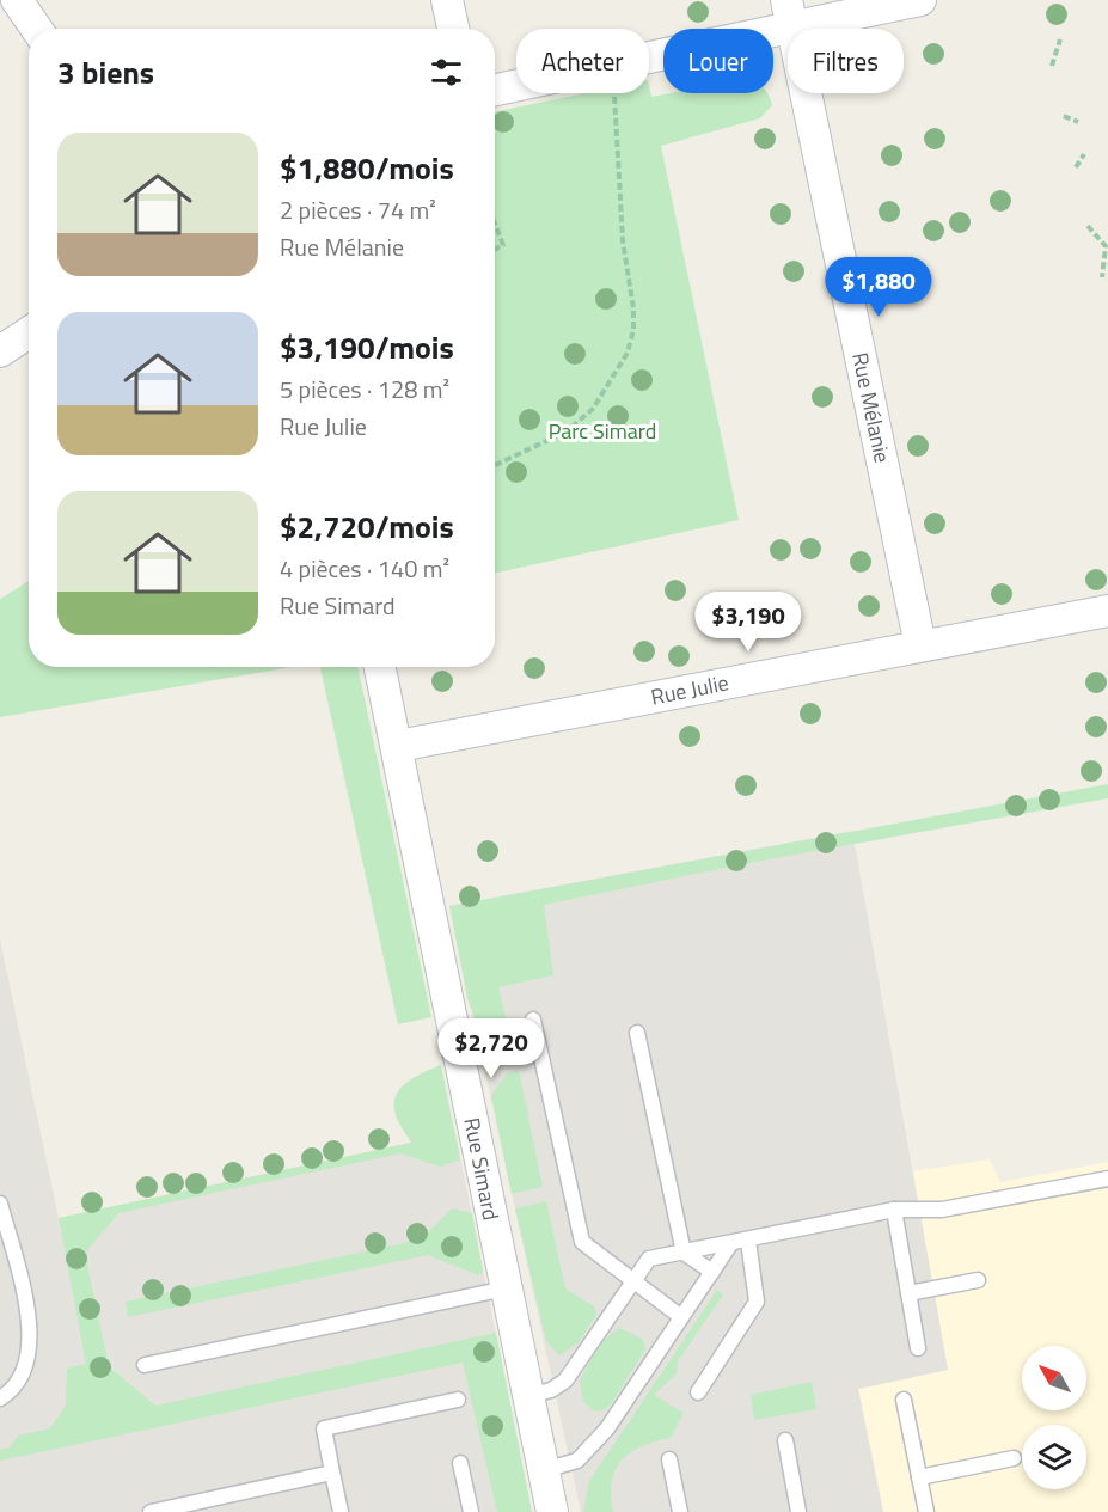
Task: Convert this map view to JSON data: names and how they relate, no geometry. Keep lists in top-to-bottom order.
{
  "streets": {
    "street": ["Rue Mélanie", "Rue Julie", "Rue Simard"]
  },
  "crossings": [
    ["Rue Mélanie", "Rue Julie"],
    ["Rue Julie", "Rue Simard"]
  ],
  "parks": ["Parc Simard"],
  "north": "top left",
  "page": {
    "chip": ["Acheter", "Louer", "Filtres"],
    "heading": "3 biens",
    "list": [
      {
        "name": "$1,880/mois",
        "note": "2 pièces · 74 m² · Rue Mélanie"
      },
      {
        "name": "$3,190/mois",
        "note": "5 pièces · 128 m² · Rue Julie"
      },
      {
        "name": "$2,720/mois",
        "note": "4 pièces · 140 m² · Rue Simard"
      }
    ],
    "price": ["$1,880", "$3,190", "$2,720"]
  }
}
